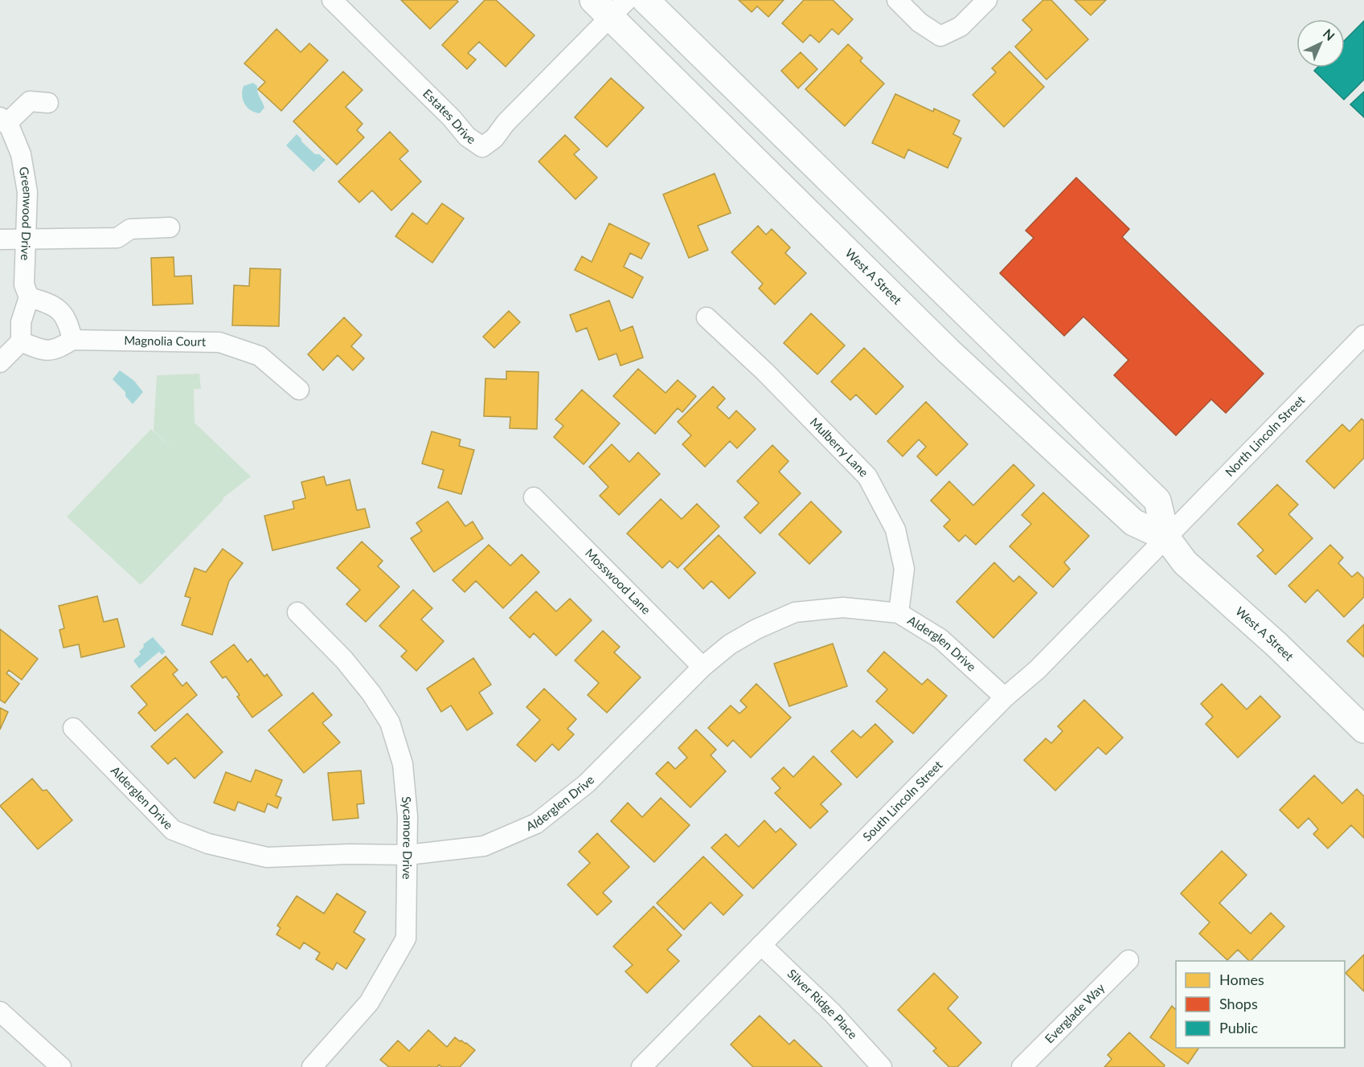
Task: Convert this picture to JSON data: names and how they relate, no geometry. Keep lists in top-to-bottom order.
{
  "streets": {
    "main road": ["West A Street"],
    "street": [
      "Estates Drive",
      "Greenwood Drive",
      "Magnolia Court",
      "North Lincoln Street",
      "Mulberry Lane",
      "Mosswood Lane",
      "Alderglen Drive",
      "South Lincoln Street",
      "Sycamore Drive",
      "Silver Ridge Place",
      "Everglade Way"
    ]
  },
  "crossings": [
    ["Estates Drive", "West A Street"],
    ["Greenwood Drive", "Magnolia Court"],
    ["West A Street", "North Lincoln Street"],
    ["West A Street", "South Lincoln Street"],
    ["North Lincoln Street", "South Lincoln Street"],
    ["Mulberry Lane", "Alderglen Drive"],
    ["Mosswood Lane", "Alderglen Drive"],
    ["Alderglen Drive", "South Lincoln Street"],
    ["Alderglen Drive", "Sycamore Drive"],
    ["South Lincoln Street", "Silver Ridge Place"]
  ],
  "legend": ["Homes", "Shops", "Public"],
  "north": "top right"
}
